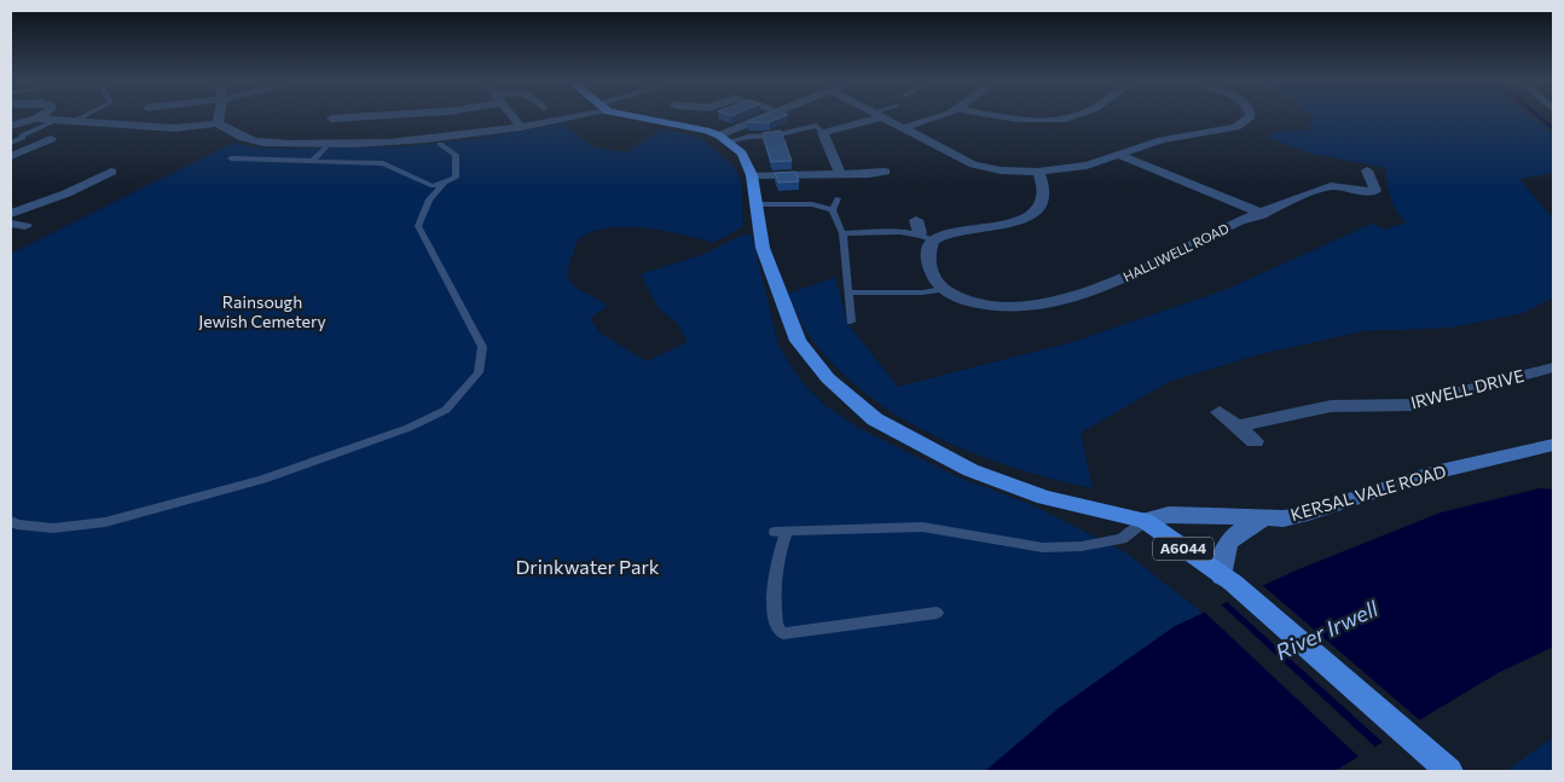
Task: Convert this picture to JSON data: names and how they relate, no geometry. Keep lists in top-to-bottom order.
{
  "streets": {
    "main road": ["A6044"],
    "street": ["HALLIWELL ROAD", "IRWELL DRIVE", "KERSAL VALE ROAD"]
  },
  "crossings": [
    ["KERSAL VALE ROAD", "A6044"]
  ],
  "water": ["River Irwell"],
  "parks": ["Rainsough Jewish Cemetery", "Drinkwater Park"]
}
